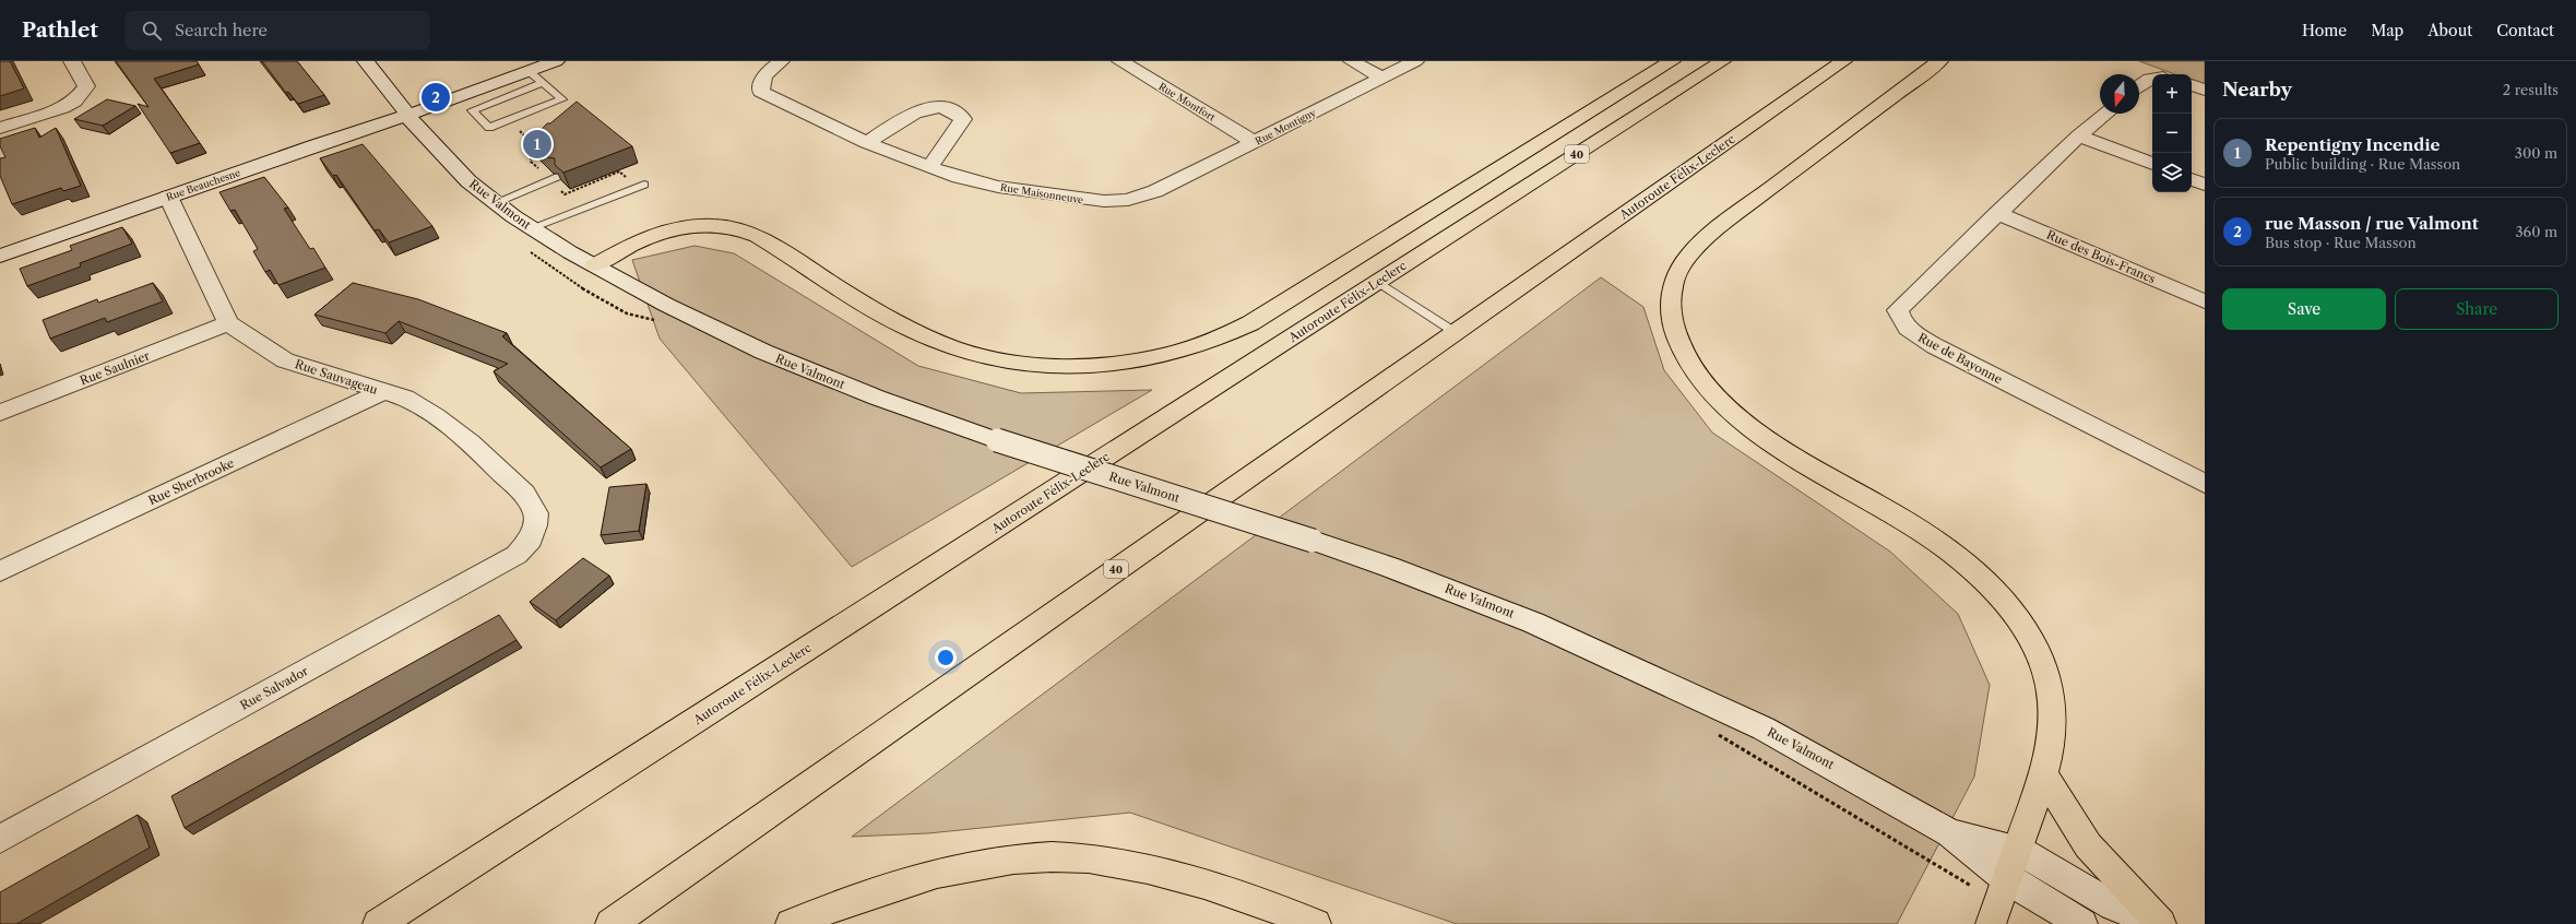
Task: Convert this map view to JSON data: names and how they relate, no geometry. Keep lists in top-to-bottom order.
{
  "streets": {
    "highway": ["40", "Autoroute Félix-Leclerc"],
    "street": [
      "Rue Montfort",
      "Rue Montigny",
      "Rue Beauchesne",
      "Rue Maisonneuve",
      "Rue Valmont",
      "Rue des Bois-Francs",
      "Rue de Bayonne",
      "Rue Saulnier",
      "Rue Sauvageau",
      "Rue Sherbrooke",
      "Rue Salvador"
    ]
  },
  "crossings": [
    ["Rue Montfort", "Rue Montigny"],
    ["Rue Montigny", "Rue Maisonneuve"],
    ["Rue Beauchesne", "Rue Valmont"],
    ["Rue Beauchesne", "Rue Sauvageau"],
    ["Rue des Bois-Francs", "Rue de Bayonne"],
    ["Rue Saulnier", "Rue Sauvageau"],
    ["Rue Sauvageau", "Rue Sherbrooke"],
    ["Rue Sauvageau", "Rue Salvador"]
  ],
  "north": "bottom",
  "page": {
    "header": "Pathlet",
    "search": "Search here",
    "nav": [
      "Home",
      "Map",
      "About",
      "Contact"
    ],
    "heading": ["Nearby", "2 results"],
    "map_buttons": ["+", "−"],
    "pins": ["2", "1"],
    "list": [
      {
        "mark": "1",
        "name": "Repentigny Incendie",
        "note": "Public building · Rue Masson",
        "value": "300 m"
      },
      {
        "mark": "2",
        "name": "rue Masson / rue Valmont",
        "note": "Bus stop · Rue Masson",
        "value": "360 m"
      }
    ],
    "buttons": ["Save", "Share"]
  }
}
